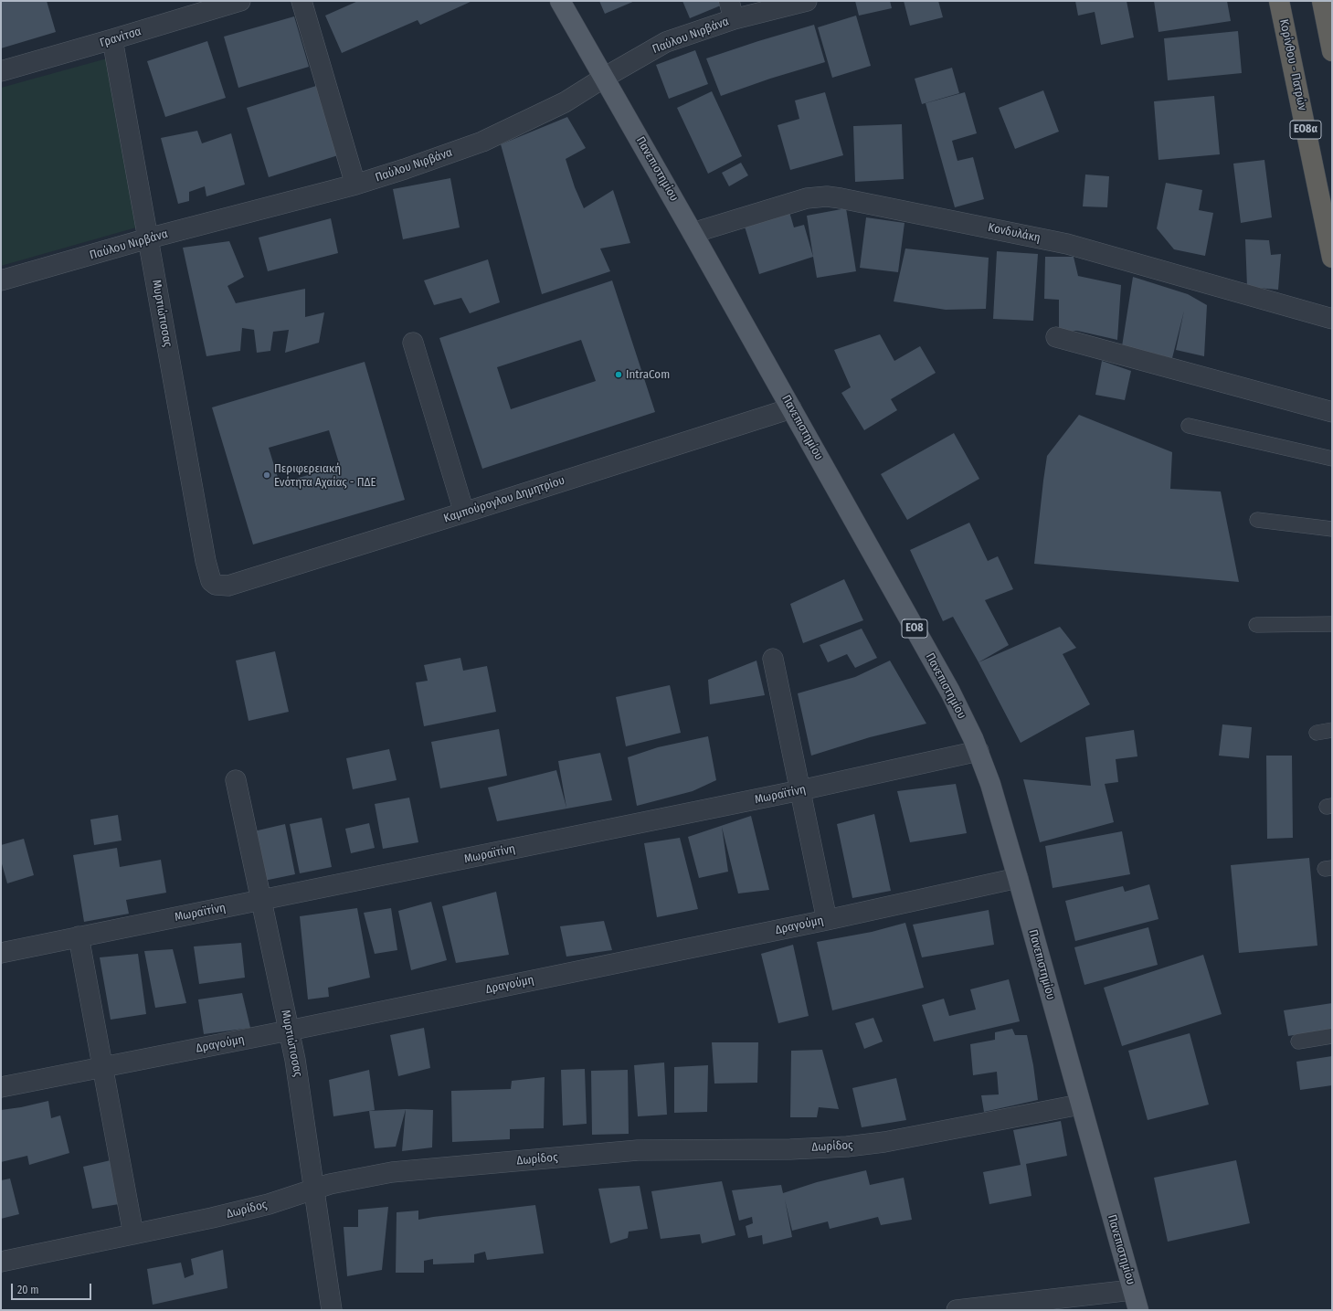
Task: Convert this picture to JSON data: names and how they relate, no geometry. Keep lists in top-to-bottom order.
{
  "streets": {
    "highway": ["Κορίνθου - Πατρών", "ΕΟ8α"],
    "main road": ["Πανεπιστημίου", "ΕΟ8"],
    "street": [
      "Παύλου Νιρβάνα",
      "Γρανίτσα",
      "Κονδυλάκη",
      "Μυρτιώτισσας",
      "Καμπούρογλου Δημητρίου",
      "Μωραϊτίνη",
      "Δραγούμη",
      "Δωρίδος"
    ]
  },
  "crossings": [
    ["Παύλου Νιρβάνα", "Πανεπιστημίου"],
    ["Παύλου Νιρβάνα", "Μυρτιώτισσας"],
    ["Γρανίτσα", "Μυρτιώτισσας"],
    ["Πανεπιστημίου", "Κονδυλάκη"],
    ["Πανεπιστημίου", "Καμπούρογλου Δημητρίου"],
    ["Πανεπιστημίου", "Μωραϊτίνη"],
    ["Πανεπιστημίου", "Δραγούμη"],
    ["Πανεπιστημίου", "Δωρίδος"],
    ["Μυρτιώτισσας", "Καμπούρογλου Δημητρίου"],
    ["Μυρτιώτισσας", "Μωραϊτίνη"],
    ["Μυρτιώτισσας", "Δραγούμη"],
    ["Μυρτιώτισσας", "Δωρίδος"]
  ],
  "places": ["IntraCom", "Περιφερειακή Ενότητα Αχαίας - ΠΔΕ"],
  "scale_bar": "20 m"
}
